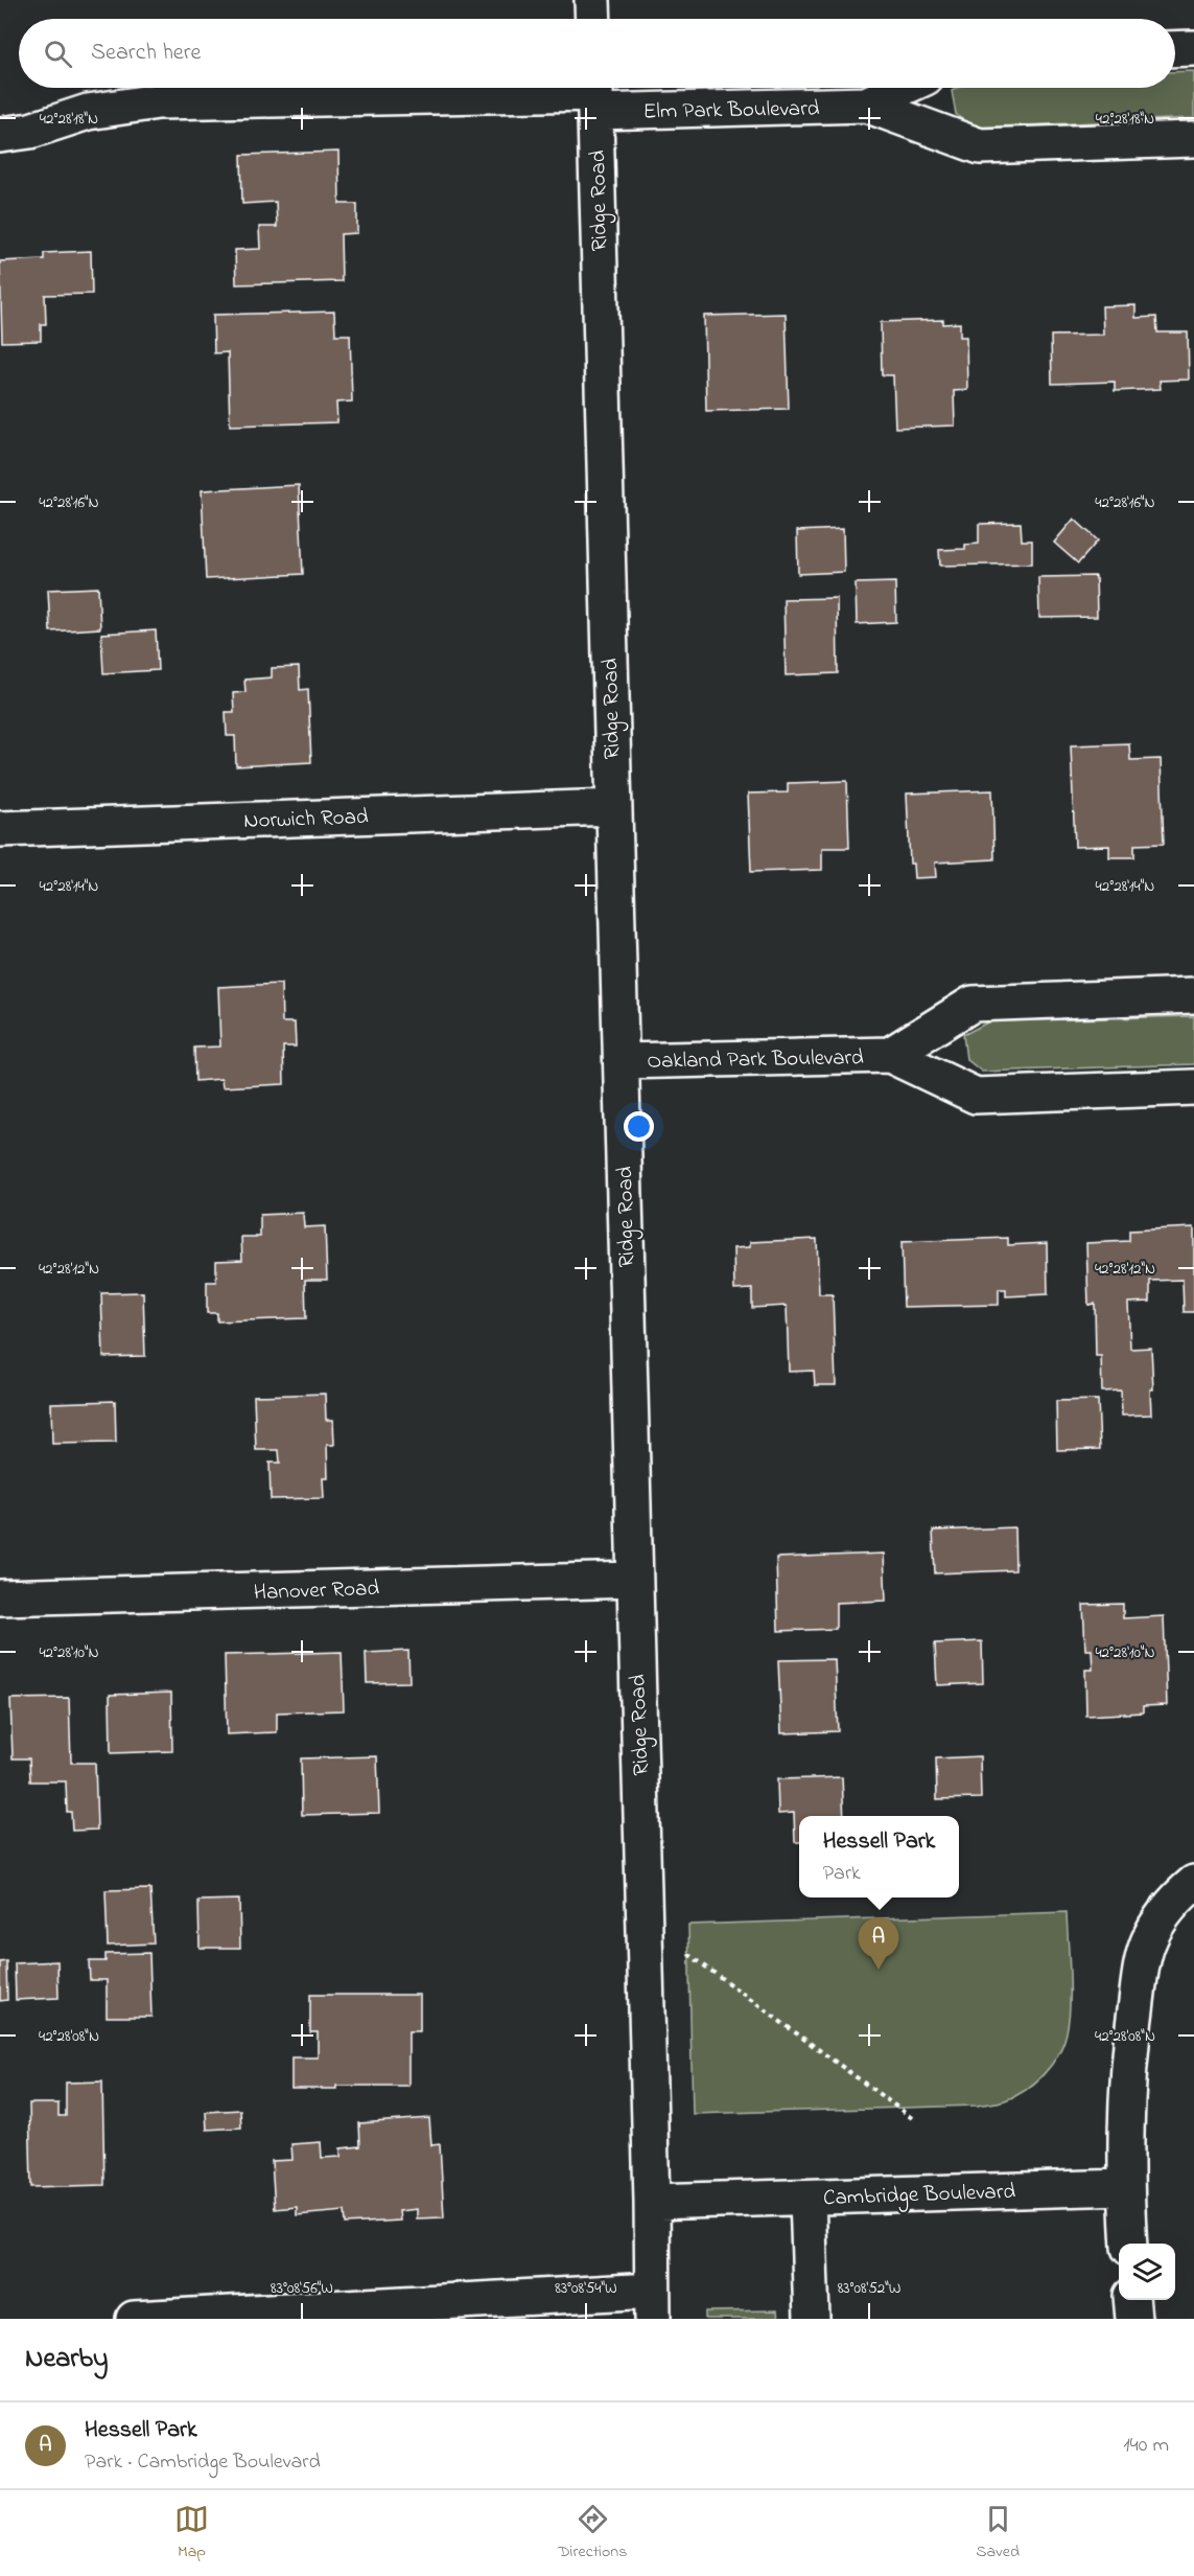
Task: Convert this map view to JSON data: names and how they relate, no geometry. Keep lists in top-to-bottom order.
{
  "streets": {
    "street": [
      "Elm Park Boulevard",
      "Ridge Road",
      "Norwich Road",
      "Oakland Park Boulevard",
      "Hanover Road",
      "Cambridge Boulevard"
    ]
  },
  "crossings": [
    ["Elm Park Boulevard", "Ridge Road"],
    ["Ridge Road", "Norwich Road"],
    ["Ridge Road", "Oakland Park Boulevard"],
    ["Ridge Road", "Hanover Road"],
    ["Ridge Road", "Cambridge Boulevard"]
  ],
  "page": {
    "search": "Search here",
    "popup": ["Hessell Park", "Park"],
    "pins": "A",
    "heading": "Nearby",
    "list": [
      {
        "mark": "A",
        "name": "Hessell Park",
        "note": "Park · Cambridge Boulevard",
        "value": "140 m"
      }
    ],
    "nav": ["Map", "Directions", "Saved"]
  },
  "coordinates": [
    "42°28'18\"N",
    "42°28'16\"N",
    "42°28'14\"N",
    "42°28'12\"N",
    "42°28'10\"N",
    "42°28'08\"N",
    "83°08'56\"W",
    "83°08'54\"W",
    "83°08'52\"W"
  ]
}
